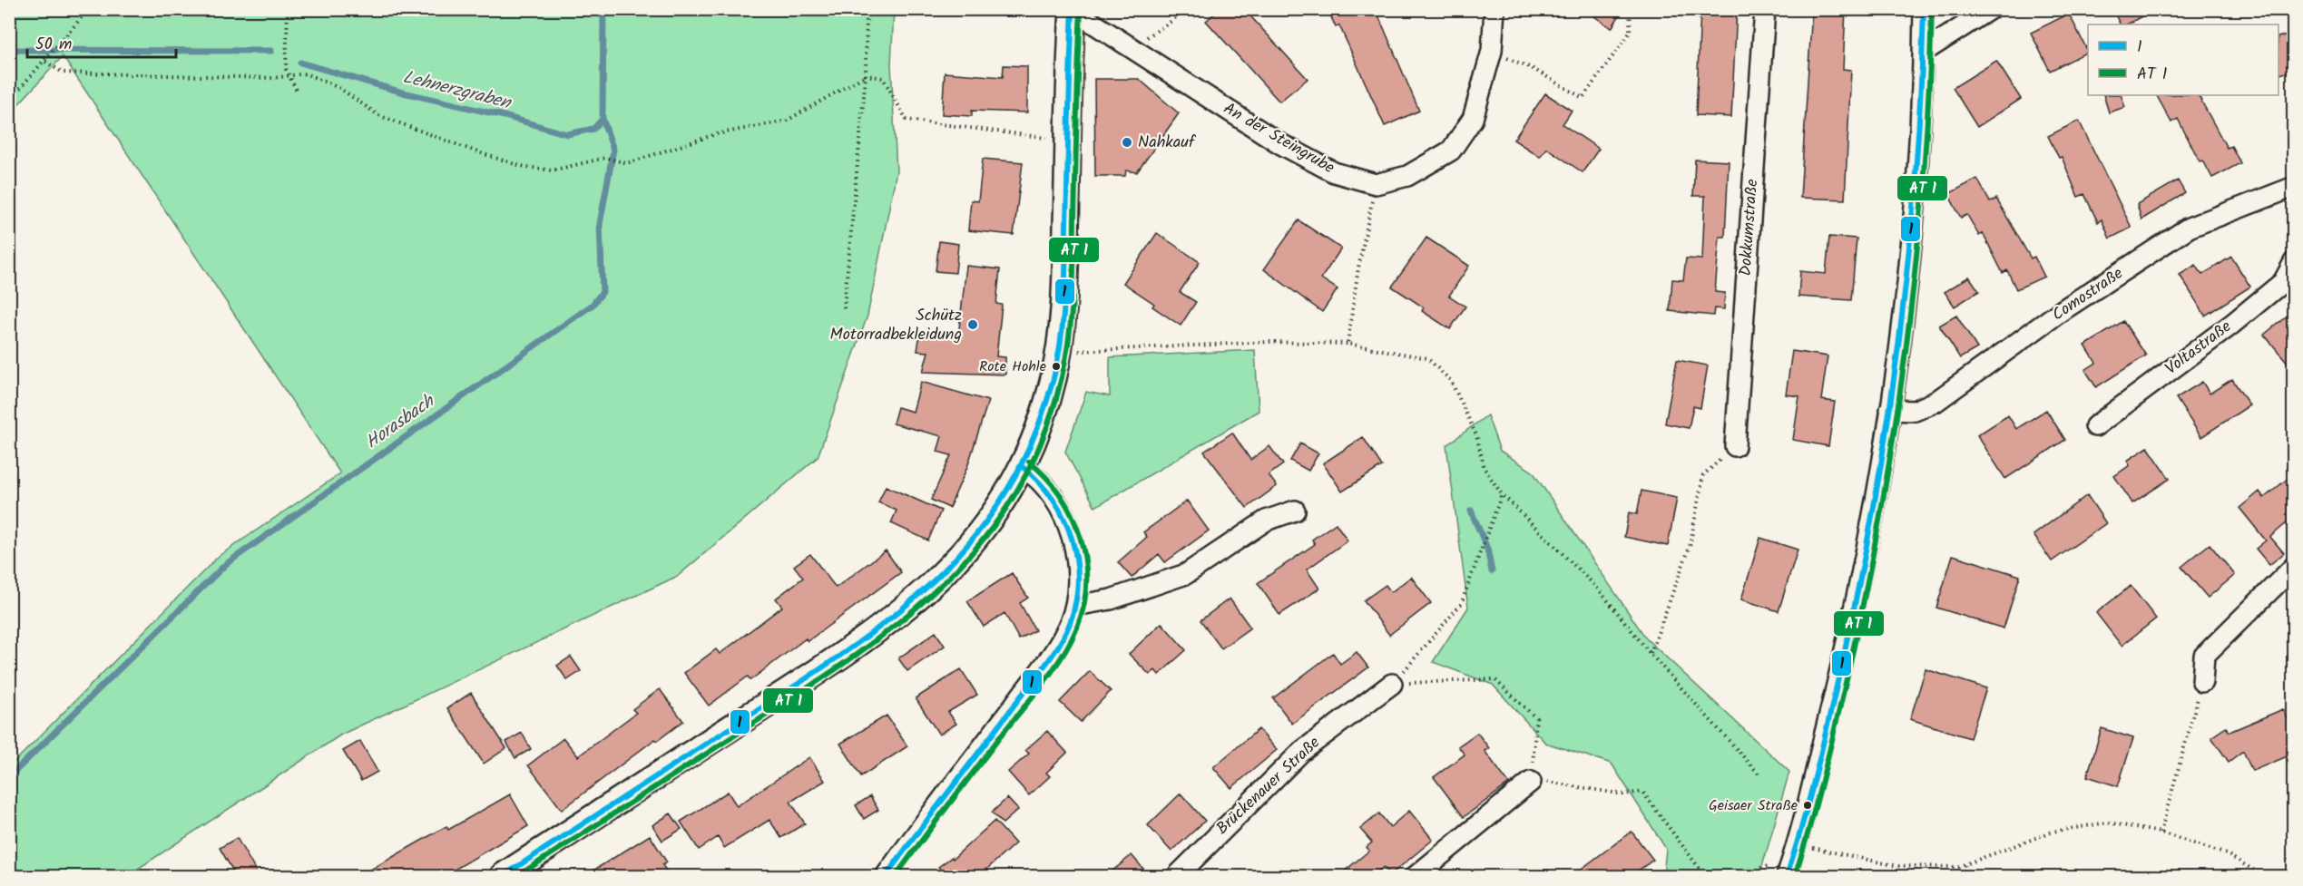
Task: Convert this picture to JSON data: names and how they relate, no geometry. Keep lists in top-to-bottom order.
{
  "streets": {
    "street": [
      "An der Steingrube",
      "Dokkumstraße",
      "Comostraße",
      "Voltastraße",
      "Brückenauer Straße"
    ]
  },
  "water": ["Lehnerzgraben", "Horasbach"],
  "places": [
    "Nahkauf",
    "Schütz Motorradbekleidung",
    "Rote Hohle",
    "Geisaer Straße"
  ],
  "lines": ["transit line 1"],
  "legend": ["1", "AT 1"],
  "scale_bar": "50 m"
}
